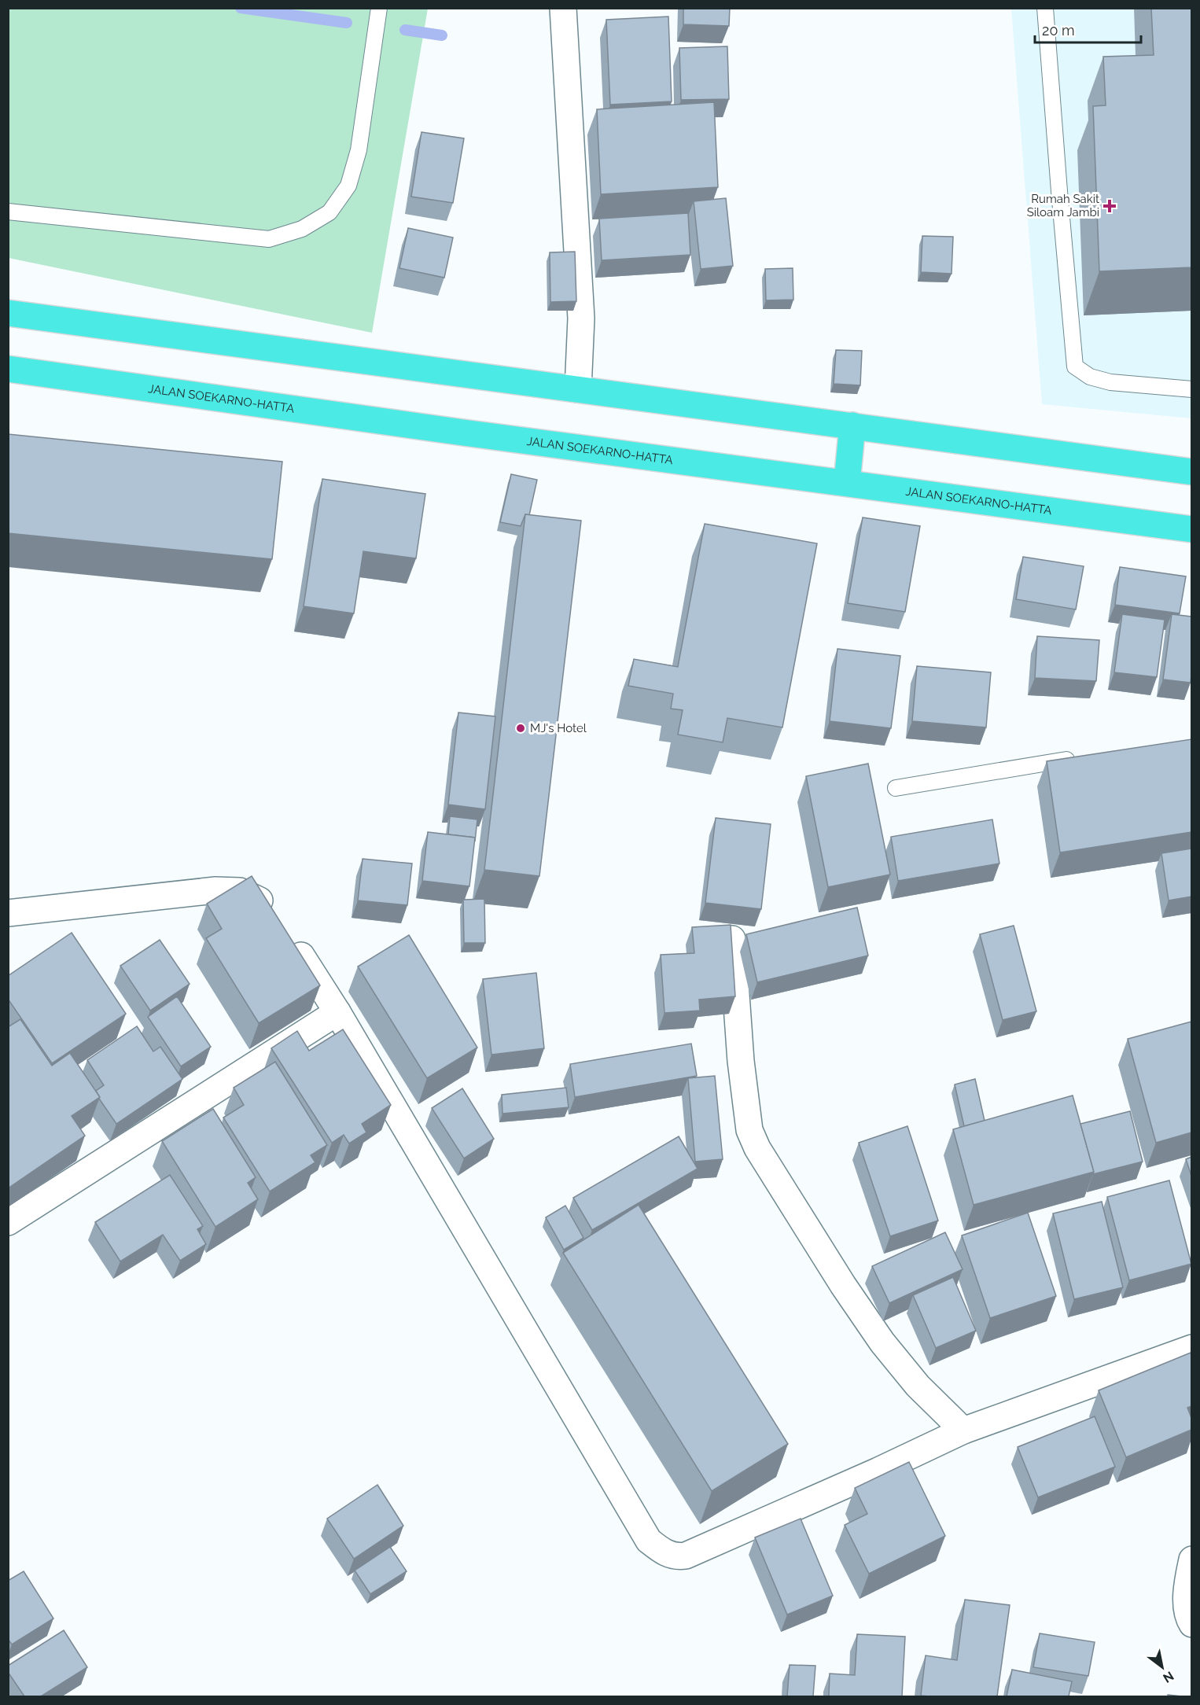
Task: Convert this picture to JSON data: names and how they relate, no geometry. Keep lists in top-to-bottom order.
{
  "streets": {
    "highway": ["JALAN SOEKARNO-HATTA"]
  },
  "places": {
    "health": ["Rumah Sakit Siloam Jambi"],
    "other": ["MJ's Hotel"]
  },
  "scale_bar": "20 m",
  "north": "bottom right"
}
